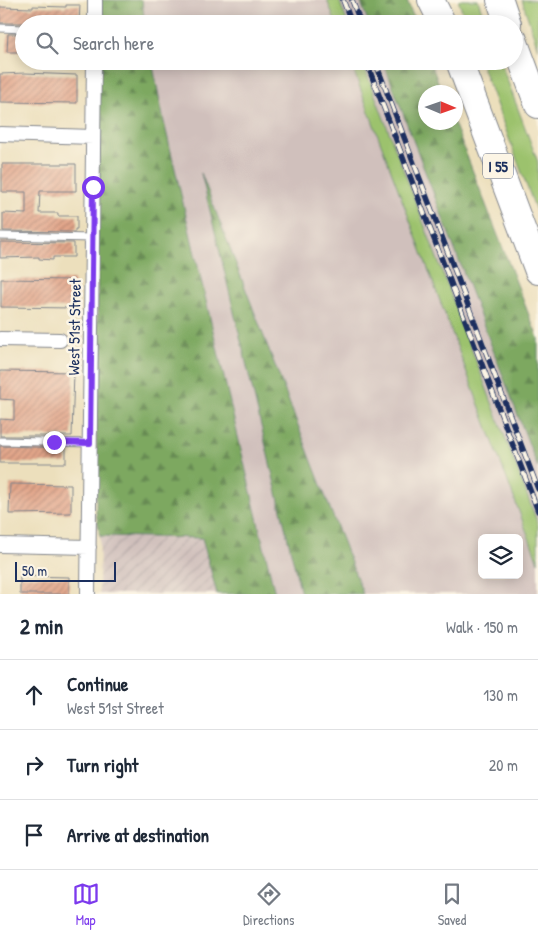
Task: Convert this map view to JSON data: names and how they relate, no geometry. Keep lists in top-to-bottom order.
{
  "streets": {
    "highway": ["I 55"],
    "street": ["West 51st Street"]
  },
  "scale_bar": "50 m",
  "north": "right",
  "page": {
    "search": "Search here",
    "scale": "50 m",
    "heading": ["2 min", "Walk · 150 m"],
    "list": [
      ["Continue", "West 51st Street", "130 m"],
      ["Turn right", "20 m"],
      "Arrive at destination"
    ],
    "nav": ["Map", "Directions", "Saved"]
  }
}
